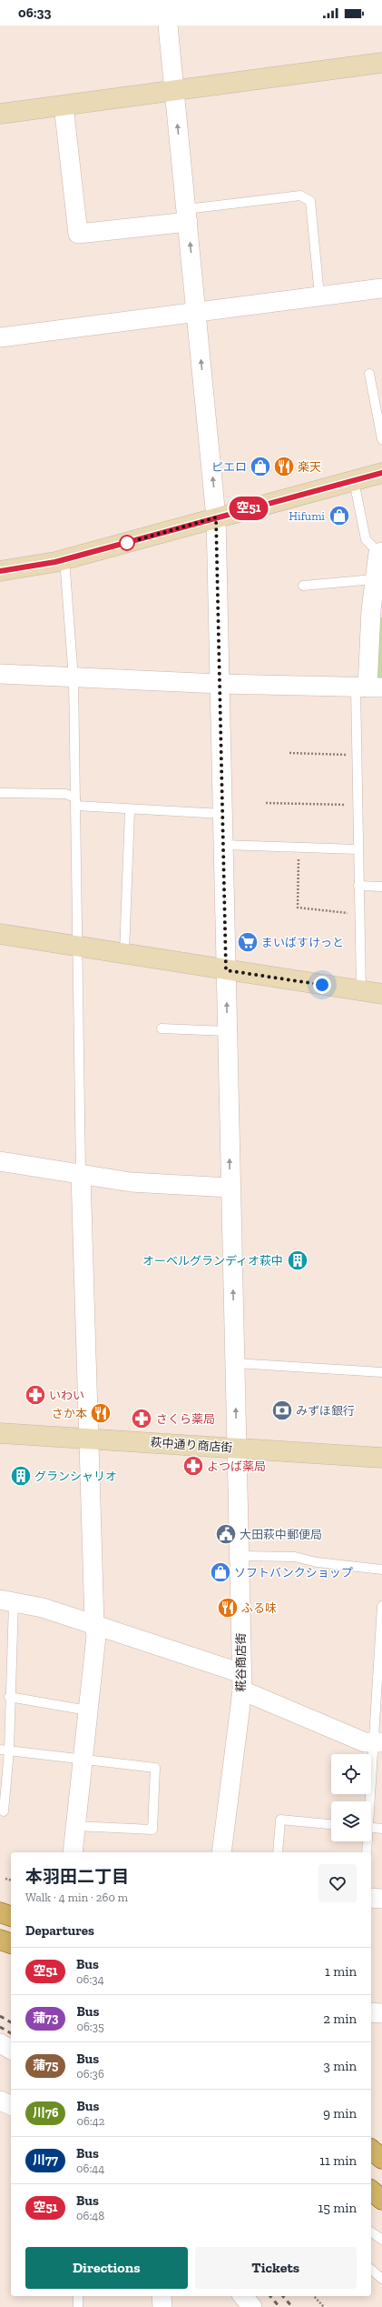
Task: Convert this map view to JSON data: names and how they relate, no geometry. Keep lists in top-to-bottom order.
{
  "streets": {
    "street": ["萩中通り商店街", "糀谷商店街"]
  },
  "crossings": [
    ["萩中通り商店街", "糀谷商店街"]
  ],
  "places": {
    "shop": ["ピエロ", "Hifumi", "ソフトバンクショップ"],
    "restaurant": ["楽天", "さか本", "ふる味"],
    "supermarket": ["まいばすけっと"],
    "building": ["オーベルグランディオ萩中", "グランシャリオ"],
    "pharmacy": ["いわい", "さくら薬局", "よつば薬局"],
    "bank": ["みずほ銀行"],
    "public building": ["大田萩中郵便局"]
  },
  "lines": ["bus line 空51"],
  "page": {
    "status": "06:33",
    "on_map": "空51",
    "heading": [
      ["本羽田二丁目", "Walk · 4 min · 260 m"],
      "Departures"
    ],
    "list": [
      {
        "mark": "空51",
        "name": "Bus",
        "note": "06:34",
        "value": "1 min"
      },
      {
        "mark": "蒲73",
        "name": "Bus",
        "note": "06:35",
        "value": "2 min"
      },
      {
        "mark": "蒲75",
        "name": "Bus",
        "note": "06:36",
        "value": "3 min"
      },
      {
        "mark": "川76",
        "name": "Bus",
        "note": "06:42",
        "value": "9 min"
      },
      {
        "mark": "川77",
        "name": "Bus",
        "note": "06:44",
        "value": "11 min"
      },
      {
        "mark": "空51",
        "name": "Bus",
        "note": "06:48",
        "value": "15 min"
      }
    ],
    "buttons": ["Directions", "Tickets"]
  }
}
